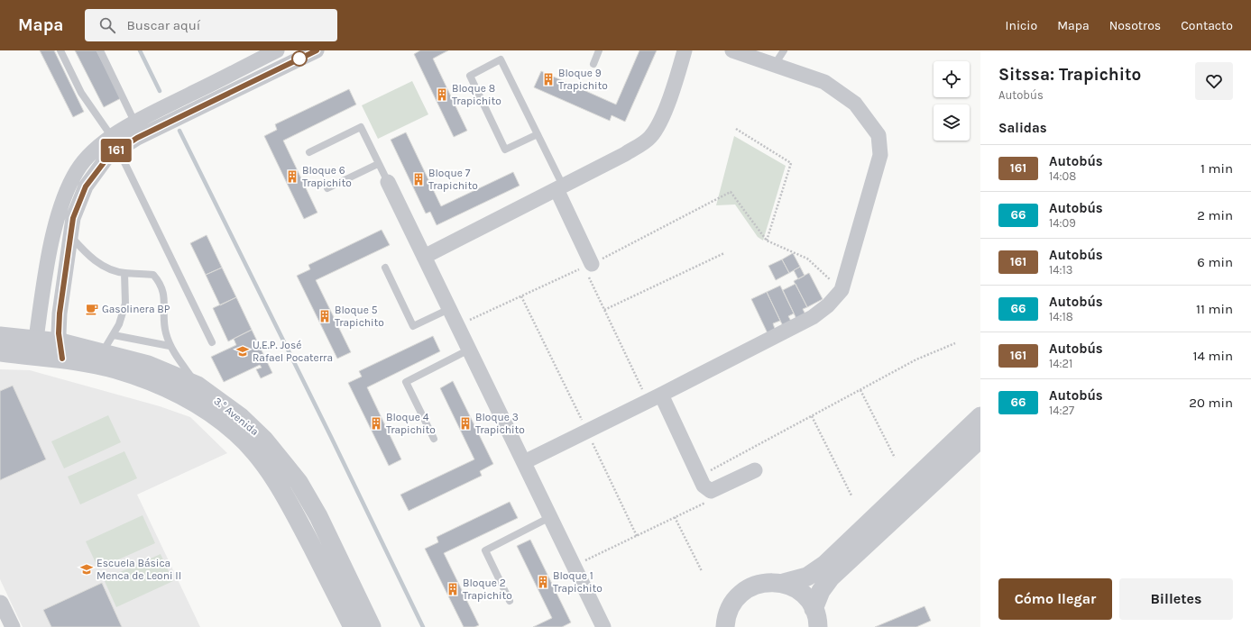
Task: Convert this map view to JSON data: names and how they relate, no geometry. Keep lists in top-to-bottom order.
{
  "streets": {
    "street": ["3.° Avenida"]
  },
  "places": {
    "building": [
      "Bloque 9 Trapichito",
      "Bloque 8 Trapichito",
      "Bloque 6 Trapichito",
      "Bloque 7 Trapichito",
      "Bloque 5 Trapichito",
      "Bloque 4 Trapichito",
      "Bloque 3 Trapichito",
      "Bloque 1 Trapichito",
      "Bloque 2 Trapichito"
    ],
    "cafe": ["Gasolinera BP"],
    "school or university": ["U.E.P. José Rafael Pocaterra", "Escuela Básica Menca de Leoni II"]
  },
  "lines": ["bus line 161"],
  "page": {
    "header": "Mapa",
    "search": "Buscar aquí",
    "nav": [
      "Inicio",
      "Mapa",
      "Nosotros",
      "Contacto"
    ],
    "on_map": "161",
    "heading": [
      ["Sitssa: Trapichito", "Autobús"],
      "Salidas"
    ],
    "list": [
      {
        "mark": "161",
        "name": "Autobús",
        "note": "14:08",
        "value": "1 min"
      },
      {
        "mark": "66",
        "name": "Autobús",
        "note": "14:09",
        "value": "2 min"
      },
      {
        "mark": "161",
        "name": "Autobús",
        "note": "14:13",
        "value": "6 min"
      },
      {
        "mark": "66",
        "name": "Autobús",
        "note": "14:18",
        "value": "11 min"
      },
      {
        "mark": "161",
        "name": "Autobús",
        "note": "14:21",
        "value": "14 min"
      },
      {
        "mark": "66",
        "name": "Autobús",
        "note": "14:27",
        "value": "20 min"
      }
    ],
    "buttons": ["Cómo llegar", "Billetes"]
  }
}
